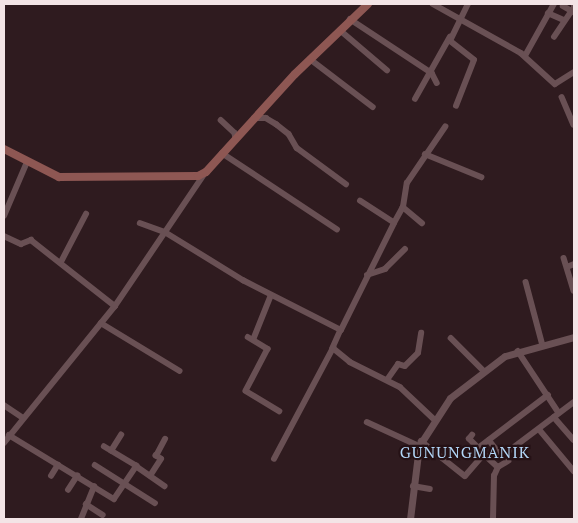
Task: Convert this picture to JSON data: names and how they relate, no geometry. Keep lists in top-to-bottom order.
{
  "districts": ["GUNUNGMANIK"]
}
